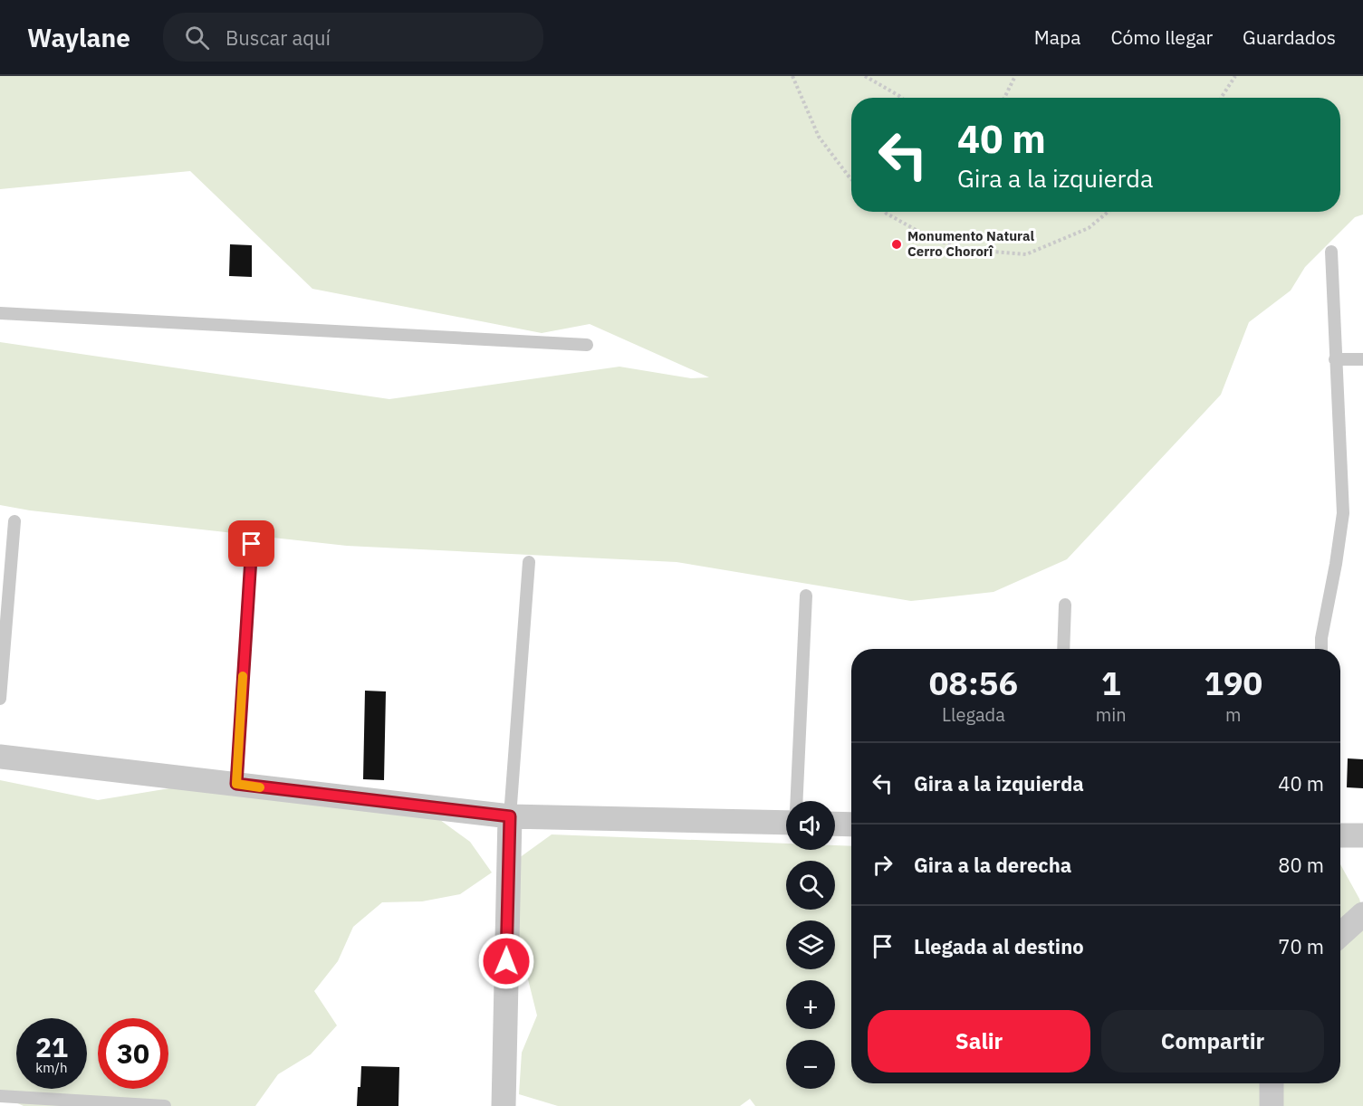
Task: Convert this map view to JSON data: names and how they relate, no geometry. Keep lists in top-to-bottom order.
{
  "places": ["Monumento Natural Cerro Chororî"],
  "page": {
    "header": "Waylane",
    "search": "Buscar aquí",
    "nav": ["Mapa", "Cómo llegar", "Guardados"],
    "turn": ["40 m", "Gira a la izquierda"],
    "eta": [
      "08:56",
      "Llegada",
      "1",
      "min",
      "190",
      "m"
    ],
    "list": [
      {
        "name": "Gira a la izquierda",
        "value": "40 m"
      },
      {
        "name": "Gira a la derecha",
        "value": "80 m"
      },
      {
        "name": "Llegada al destino",
        "value": "70 m"
      }
    ],
    "map_buttons": ["+", "−"],
    "buttons": ["Salir", "Compartir"],
    "speed": "21 km/h",
    "limit": "30"
  }
}
